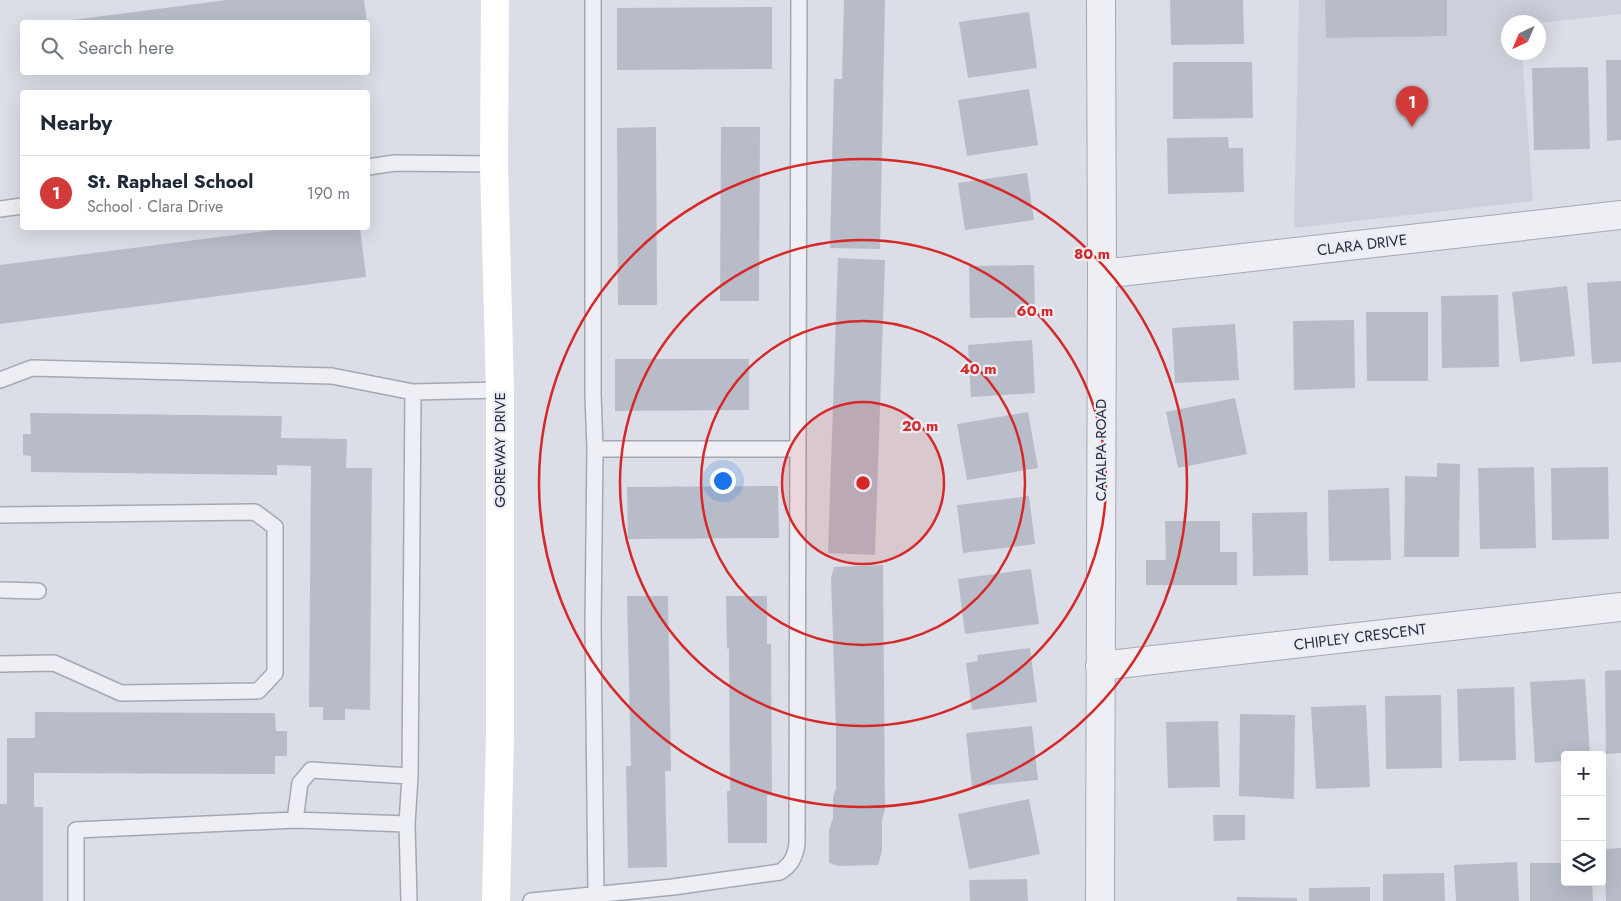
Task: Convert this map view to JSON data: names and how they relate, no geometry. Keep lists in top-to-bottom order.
{
  "streets": {
    "main road": ["GOREWAY DRIVE"],
    "street": ["CLARA DRIVE", "CATALPA ROAD", "CHIPLEY CRESCENT"]
  },
  "crossings": [
    ["CLARA DRIVE", "CATALPA ROAD"],
    ["CATALPA ROAD", "CHIPLEY CRESCENT"]
  ],
  "north": "bottom left",
  "page": {
    "search": "Search here",
    "pins": "1",
    "heading": "Nearby",
    "list": [
      {
        "mark": "1",
        "name": "St. Raphael School",
        "note": "School · Clara Drive",
        "value": "190 m"
      }
    ],
    "map_buttons": ["+", "−"]
  },
  "rings": [
    "80 m",
    "60 m",
    "40 m",
    "20 m"
  ]
}
